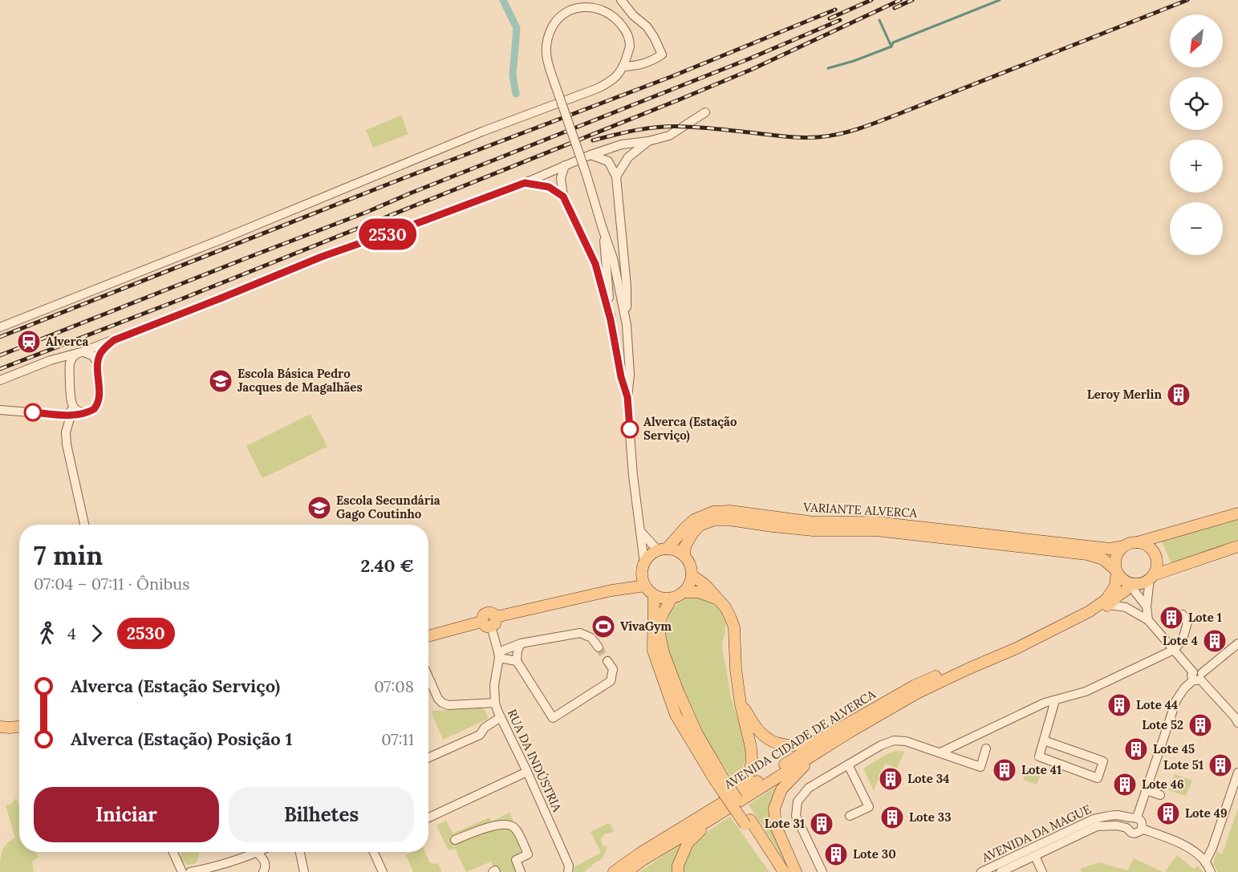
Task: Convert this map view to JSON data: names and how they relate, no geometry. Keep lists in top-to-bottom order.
{
  "streets": {
    "main road": ["VARIANTE ALVERCA", "AVENIDA CIDADE DE ALVERCA"],
    "street": ["RUA DA INDÚSTRIA", "AVENIDA DA MAGUE"]
  },
  "crossings": [
    ["VARIANTE ALVERCA", "AVENIDA CIDADE DE ALVERCA"]
  ],
  "places": {
    "station": ["Alverca"],
    "school or university": ["Escola Básica Pedro Jacques de Magalhães", "Escola Secundária Gago Coutinho"],
    "building": [
      "Leroy Merlin",
      "Lote 1",
      "Lote 4",
      "Lote 44",
      "Lote 52",
      "Lote 45",
      "Lote 51",
      "Lote 41",
      "Lote 34",
      "Lote 46",
      "Lote 49",
      "Lote 33",
      "Lote 31",
      "Lote 30"
    ],
    "other": ["Alverca (Estação Serviço)"],
    "sports": ["VivaGym"]
  },
  "lines": ["bus line 2530"],
  "north": "bottom left",
  "page": {
    "on_map": "2530",
    "map_buttons": ["+", "−"],
    "heading": ["7 min", "07:04 – 07:11 · Ônibus", "2.40 €"],
    "legs": ["4", "2530"],
    "list": [
      {
        "name": "Alverca (Estação Serviço)",
        "value": "07:08"
      },
      {
        "name": "Alverca (Estação) Posição 1",
        "value": "07:11"
      }
    ],
    "buttons": ["Iniciar", "Bilhetes"]
  }
}
